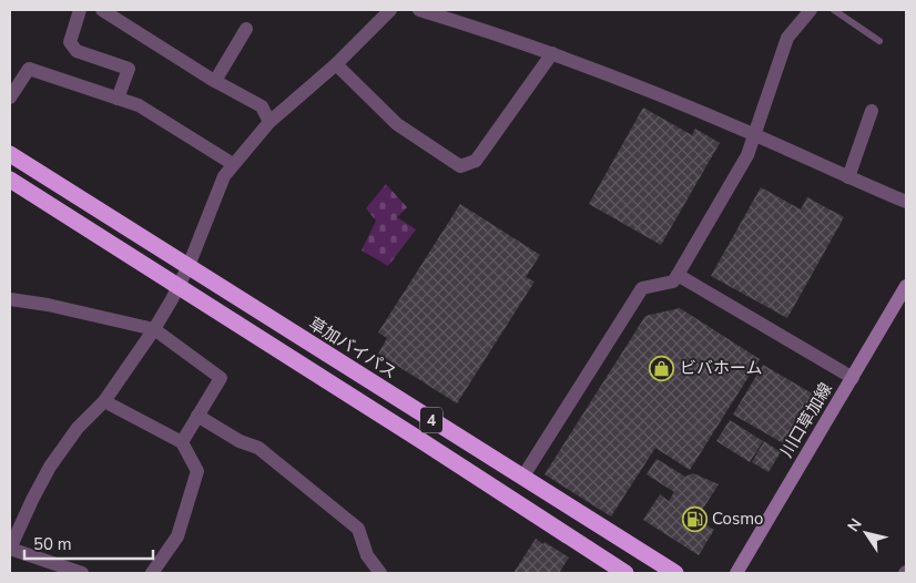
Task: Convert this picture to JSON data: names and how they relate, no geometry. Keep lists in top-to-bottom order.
{
  "streets": {
    "highway": ["草加バイパス", "4"],
    "main road": ["川口草加線"]
  },
  "places": {
    "shop": ["ビバホーム"],
    "fuel station": ["Cosmo"]
  },
  "scale_bar": "50 m",
  "north": "top left"
}
